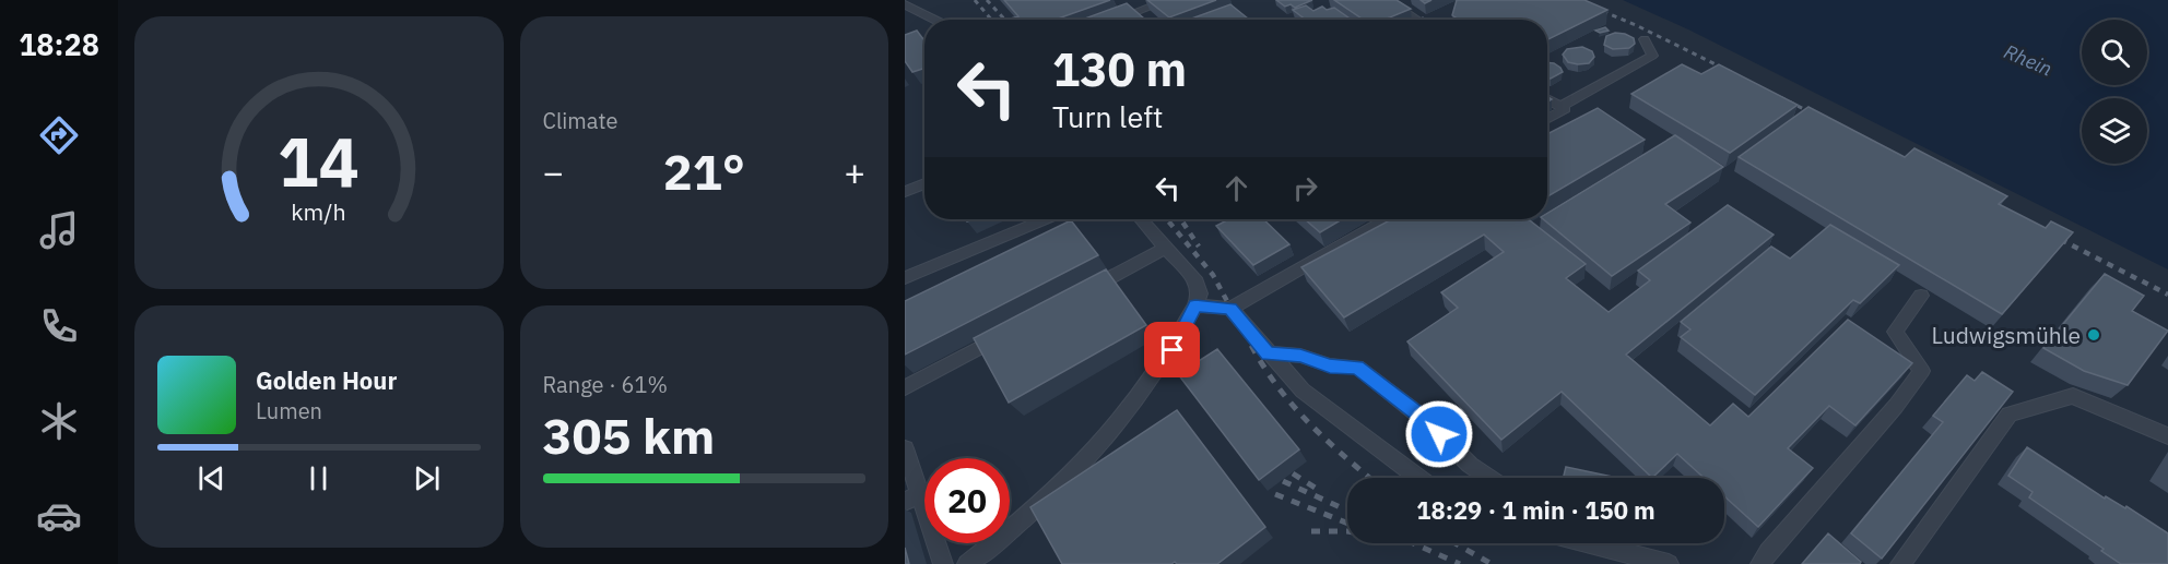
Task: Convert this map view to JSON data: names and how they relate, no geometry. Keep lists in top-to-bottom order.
{
  "water": ["Rhein"],
  "places": ["Ludwigsmühle"],
  "page": {
    "tabs": "18:28",
    "tile": [
      "Climate",
      ["Range · 61%", "305 km"]
    ],
    "turn": ["130 m", "Turn left"],
    "heat": ["−", "21°", "+"],
    "song": ["Golden Hour", "Lumen"],
    "limit": "20",
    "trip": "18:29 · 1 min · 150 m",
    "gauge": ["14", "km/h"]
  }
}
